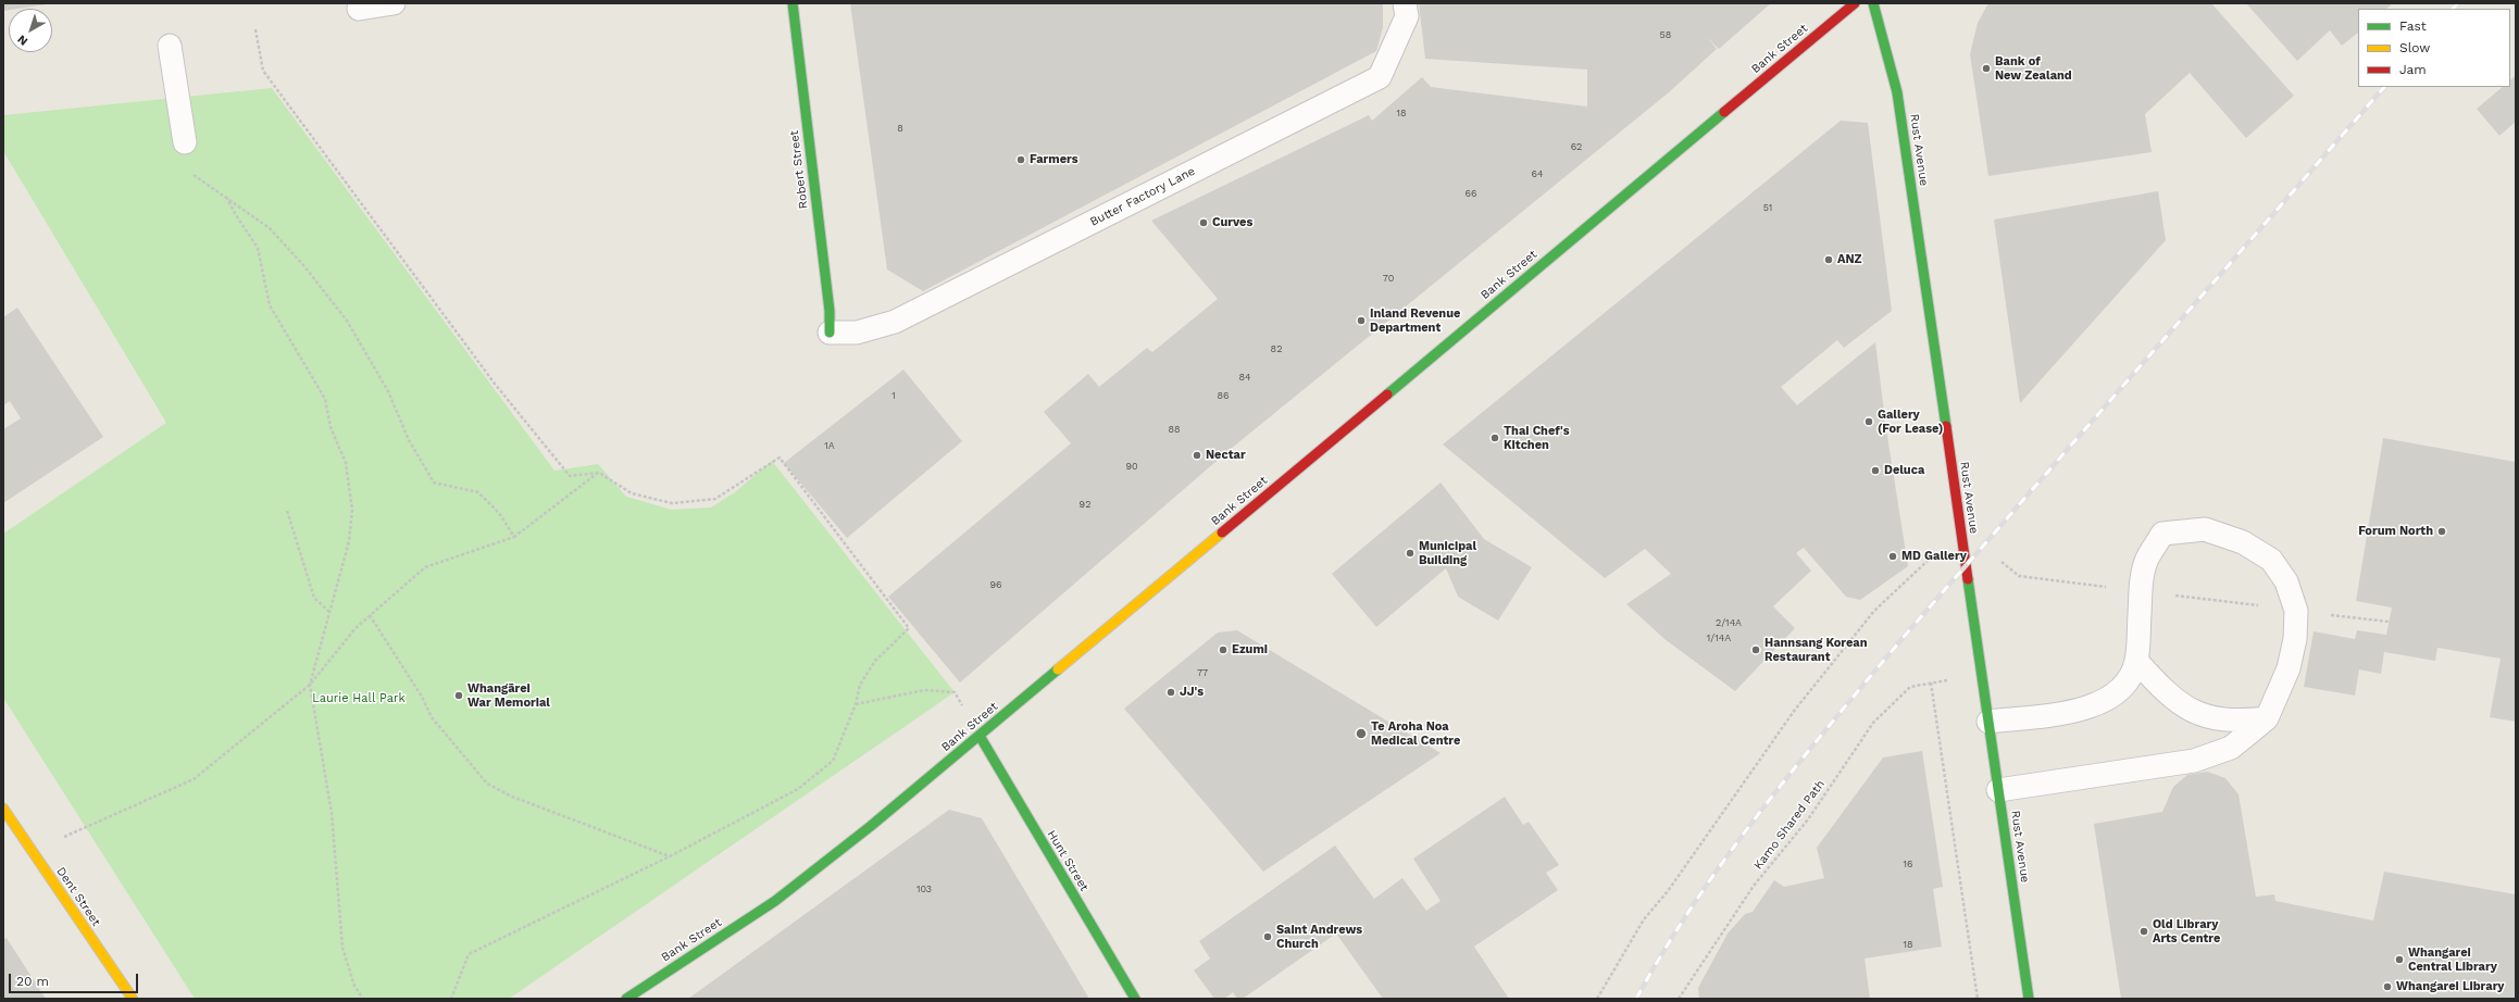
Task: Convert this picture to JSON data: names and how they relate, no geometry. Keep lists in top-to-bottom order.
{
  "streets": {
    "main road": [
      "Bank Street",
      "Rust Avenue",
      "Robert Street",
      "Hunt Street",
      "Dent Street"
    ],
    "lane": ["Butter Factory Lane"],
    "path": ["Kamo Shared Path"]
  },
  "crossings": [
    ["Bank Street", "Hunt Street"],
    ["Robert Street", "Butter Factory Lane"]
  ],
  "parks": ["Laurie Hall Park"],
  "places": [
    "Bank of New Zealand",
    "Farmers",
    "Curves",
    "ANZ",
    "Inland Revenue Department",
    "Gallery (For Lease)",
    "Thai Chef's Kitchen",
    "Nectar",
    "Deluca",
    "Forum North",
    "Municipal Building",
    "MD Gallery",
    "Ezumi",
    "Hannsang Korean Restaurant",
    "JJ's",
    "Whangārei War Memorial",
    "Te Aroha Noa Medical Centre",
    "Old Library Arts Centre",
    "Saint Andrews Church",
    "Whangarei Central Library",
    "Whangarei Library"
  ],
  "house_numbers": [
    "58",
    "18",
    "8",
    "62",
    "64",
    "66",
    "51",
    "70",
    "82",
    "84",
    "1",
    "86",
    "88",
    "1A",
    "90",
    "92",
    "96",
    "2/14A",
    "1/14A",
    "77",
    "16",
    "103",
    "18"
  ],
  "legend": ["Fast", "Slow", "Jam"],
  "scale_bar": "20 m",
  "north": "bottom left"
}
